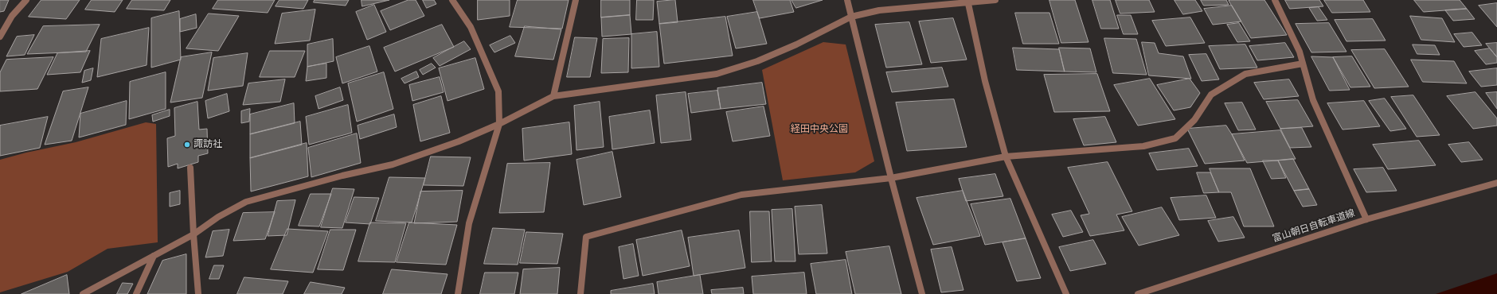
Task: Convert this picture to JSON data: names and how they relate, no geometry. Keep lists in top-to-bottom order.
{
  "streets": {
    "street": ["富山朝日自転車道線"]
  },
  "parks": ["経田中央公園"],
  "places": ["諏訪社"]
}
